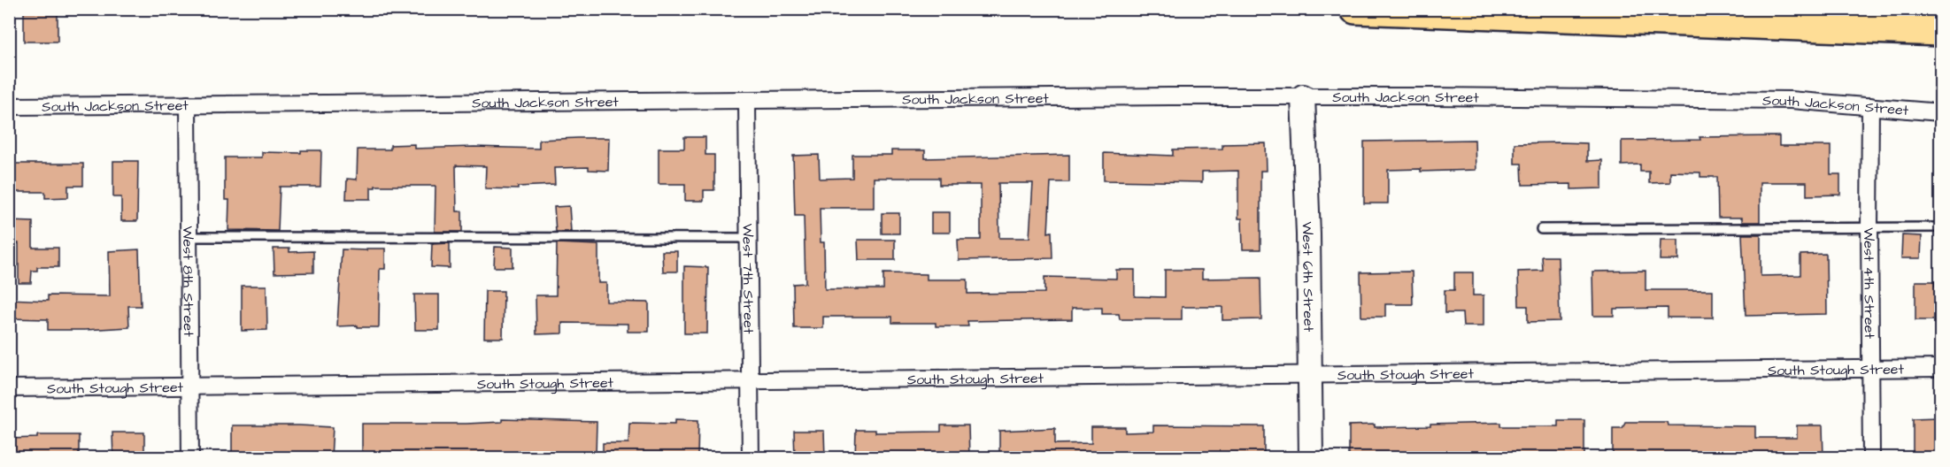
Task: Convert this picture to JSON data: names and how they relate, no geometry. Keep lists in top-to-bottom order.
{
  "streets": {
    "street": [
      "South Jackson Street",
      "West 6th Street",
      "West 7th Street",
      "West 8th Street",
      "West 4th Street",
      "South Stough Street"
    ]
  },
  "crossings": [
    ["South Jackson Street", "West 6th Street"],
    ["South Jackson Street", "West 7th Street"],
    ["South Jackson Street", "West 8th Street"],
    ["South Jackson Street", "West 4th Street"],
    ["West 6th Street", "South Stough Street"],
    ["West 7th Street", "South Stough Street"],
    ["West 8th Street", "South Stough Street"],
    ["West 4th Street", "South Stough Street"]
  ]
}
